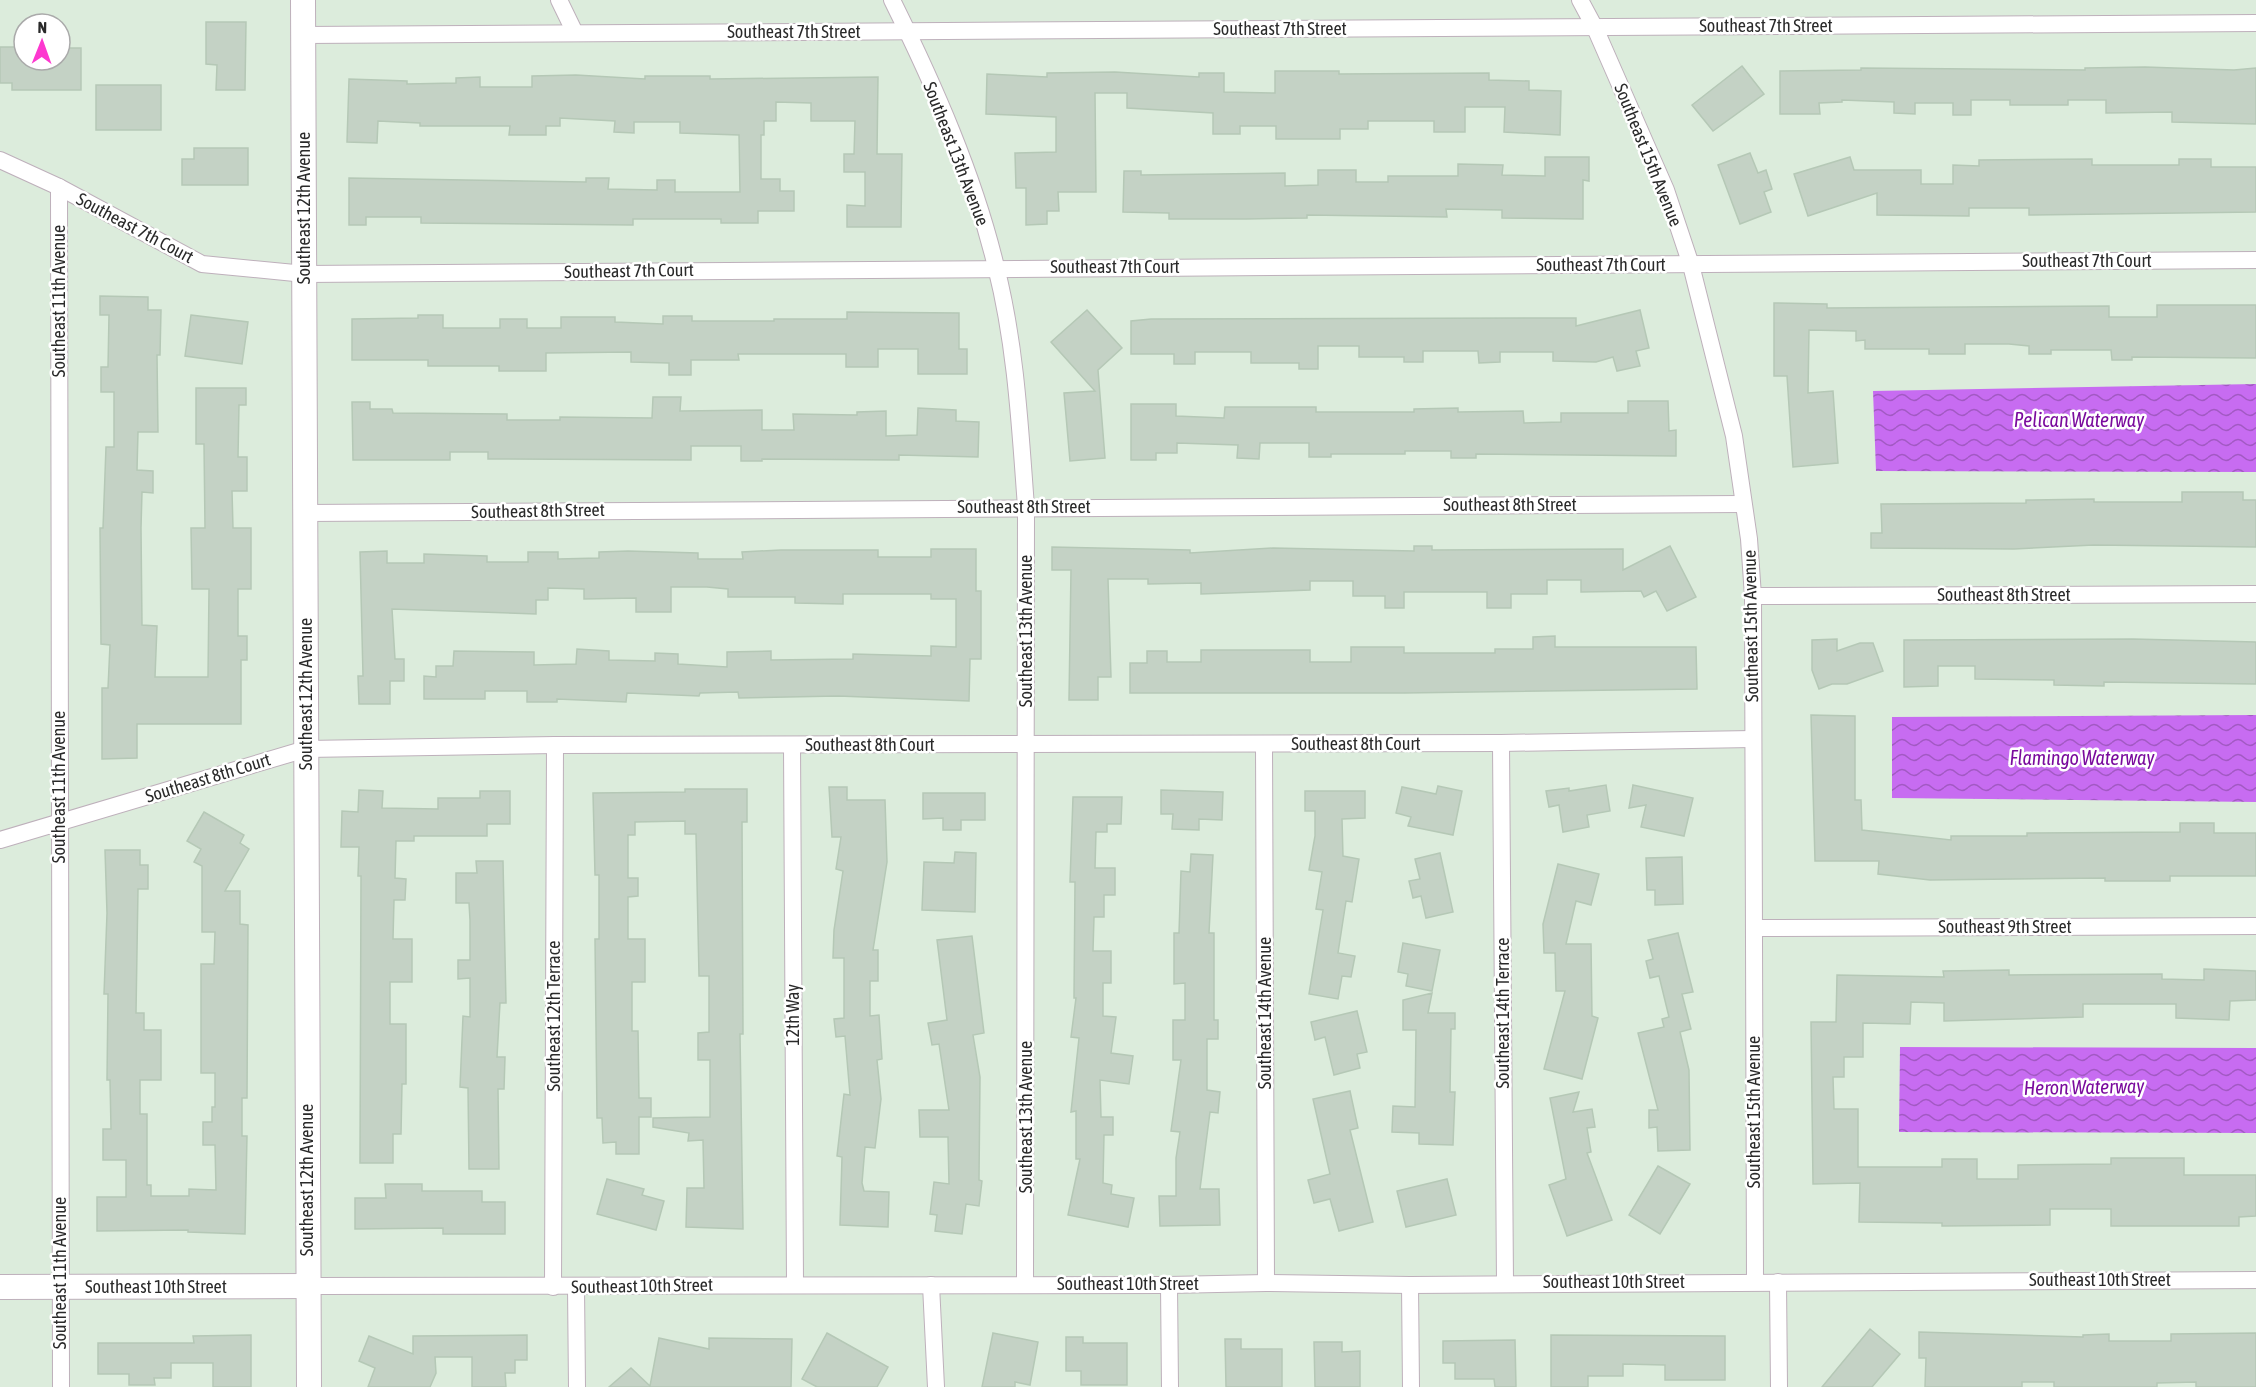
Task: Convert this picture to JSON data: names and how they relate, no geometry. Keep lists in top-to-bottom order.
{
  "streets": {
    "street": [
      "Southeast 7th Street",
      "Southeast 13th Avenue",
      "Southeast 15th Avenue",
      "Southeast 12th Avenue",
      "Southeast 7th Court",
      "Southeast 11th Avenue",
      "Southeast 8th Street",
      "Southeast 8th Court",
      "Southeast 9th Street",
      "Southeast 14th Avenue",
      "Southeast 14th Terrace",
      "12th Way",
      "Southeast 12th Terrace",
      "Southeast 10th Street"
    ]
  },
  "crossings": [
    ["Southeast 7th Street", "Southeast 13th Avenue"],
    ["Southeast 7th Street", "Southeast 15th Avenue"],
    ["Southeast 7th Street", "Southeast 12th Avenue"],
    ["Southeast 13th Avenue", "Southeast 7th Court"],
    ["Southeast 13th Avenue", "Southeast 8th Street"],
    ["Southeast 13th Avenue", "Southeast 8th Court"],
    ["Southeast 13th Avenue", "Southeast 10th Street"],
    ["Southeast 15th Avenue", "Southeast 7th Court"],
    ["Southeast 15th Avenue", "Southeast 8th Street"],
    ["Southeast 15th Avenue", "Southeast 8th Court"],
    ["Southeast 15th Avenue", "Southeast 9th Street"],
    ["Southeast 15th Avenue", "Southeast 10th Street"],
    ["Southeast 12th Avenue", "Southeast 7th Court"],
    ["Southeast 12th Avenue", "Southeast 8th Street"],
    ["Southeast 12th Avenue", "Southeast 8th Court"],
    ["Southeast 12th Avenue", "Southeast 10th Street"],
    ["Southeast 7th Court", "Southeast 11th Avenue"],
    ["Southeast 11th Avenue", "Southeast 8th Court"],
    ["Southeast 11th Avenue", "Southeast 10th Street"],
    ["Southeast 8th Court", "Southeast 14th Avenue"],
    ["Southeast 8th Court", "Southeast 14th Terrace"],
    ["Southeast 8th Court", "12th Way"],
    ["Southeast 8th Court", "Southeast 12th Terrace"],
    ["Southeast 14th Avenue", "Southeast 10th Street"],
    ["Southeast 14th Terrace", "Southeast 10th Street"],
    ["12th Way", "Southeast 10th Street"],
    ["Southeast 12th Terrace", "Southeast 10th Street"]
  ],
  "water": ["Pelican Waterway", "Flamingo Waterway", "Heron Waterway"],
  "north": "top"
}
